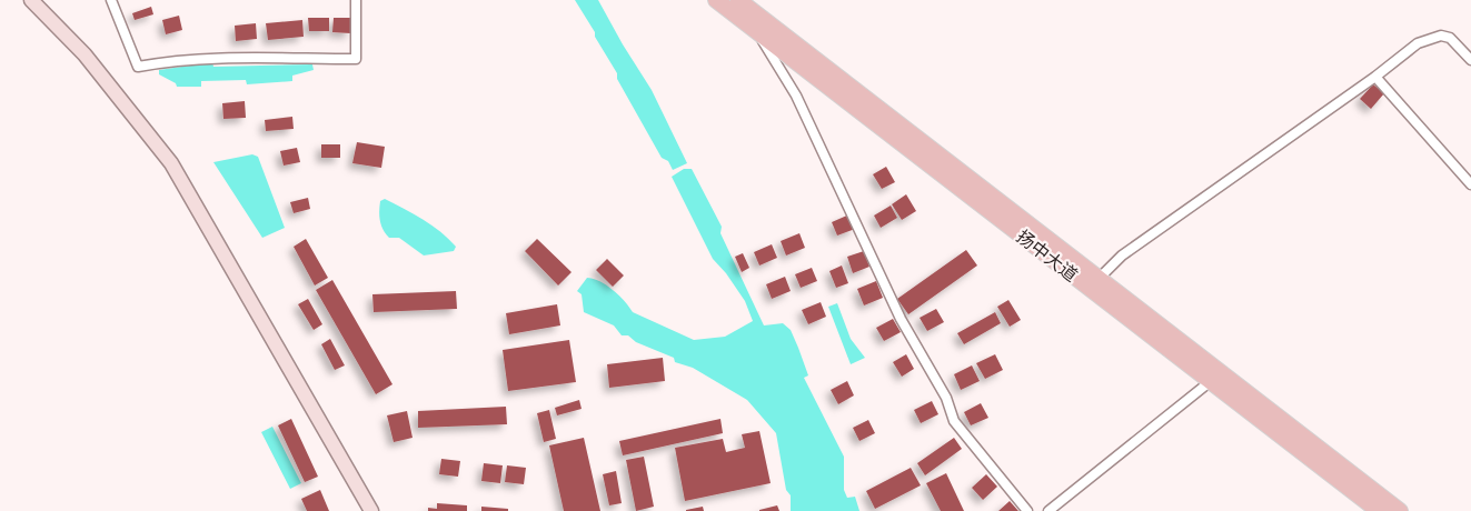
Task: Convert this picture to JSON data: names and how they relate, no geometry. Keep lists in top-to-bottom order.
{
  "streets": {
    "main road": ["扬中大道"]
  }
}
